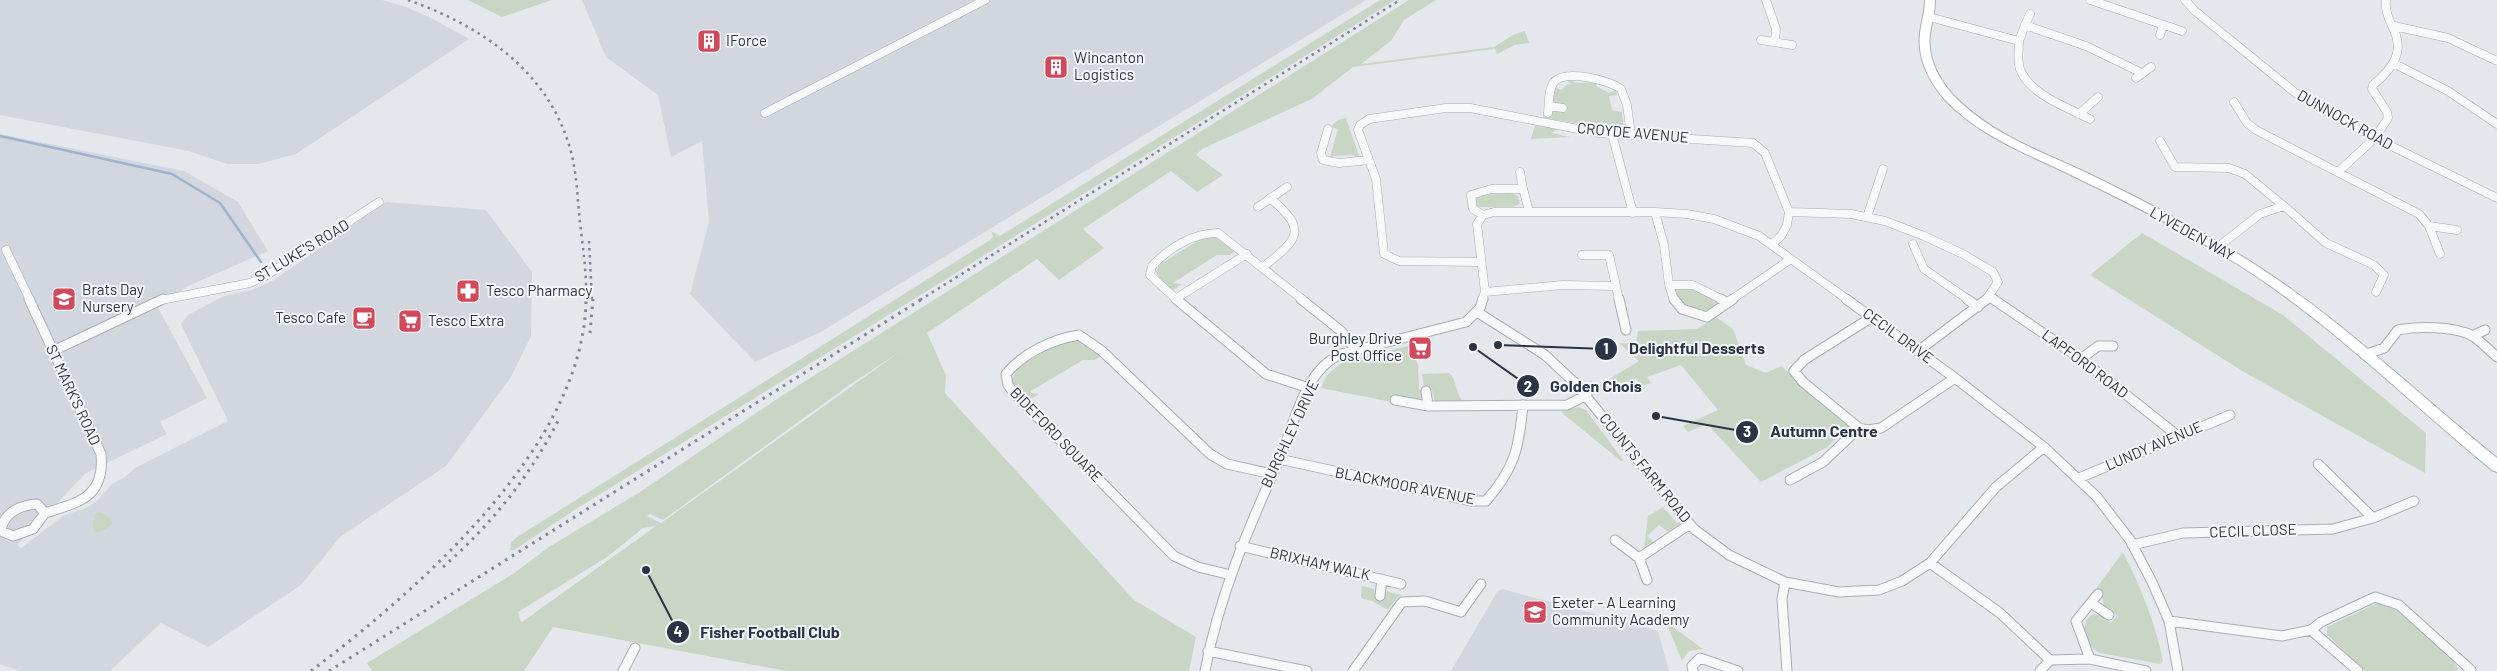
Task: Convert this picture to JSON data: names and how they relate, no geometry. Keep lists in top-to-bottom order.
{
  "streets": {
    "street": [
      "DUNNOCK ROAD",
      "CROYDE AVENUE",
      "LYVEDEN WAY",
      "ST LUKE'S ROAD",
      "CECIL DRIVE",
      "LAPFORD ROAD",
      "ST MARK'S ROAD",
      "BURGHLEY DRIVE",
      "BIDEFORD SQUARE",
      "LUNDY AVENUE",
      "COUNTS FARM ROAD",
      "BLACKMOOR AVENUE",
      "CECIL CLOSE",
      "BRIXHAM WALK"
    ]
  },
  "crossings": [
    ["ST LUKE'S ROAD", "ST MARK'S ROAD"],
    ["CECIL DRIVE", "LUNDY AVENUE"],
    ["CECIL DRIVE", "COUNTS FARM ROAD"],
    ["CECIL DRIVE", "CECIL CLOSE"],
    ["LAPFORD ROAD", "LUNDY AVENUE"],
    ["BURGHLEY DRIVE", "BIDEFORD SQUARE"],
    ["BURGHLEY DRIVE", "COUNTS FARM ROAD"],
    ["BURGHLEY DRIVE", "BLACKMOOR AVENUE"],
    ["BURGHLEY DRIVE", "BRIXHAM WALK"]
  ],
  "places": {
    "building": ["IForce", "Wincanton Logistics"],
    "pharmacy": ["Tesco Pharmacy"],
    "school or university": ["Brats Day Nursery", "Exeter - A Learning Community Academy"],
    "cafe": ["Tesco Cafe"],
    "supermarket": ["Tesco Extra", "Burghley Drive Post Office"],
    "other": [
      "Delightful Desserts",
      "Golden Chois",
      "Autumn Centre",
      "Fisher Football Club"
    ]
  }
}
